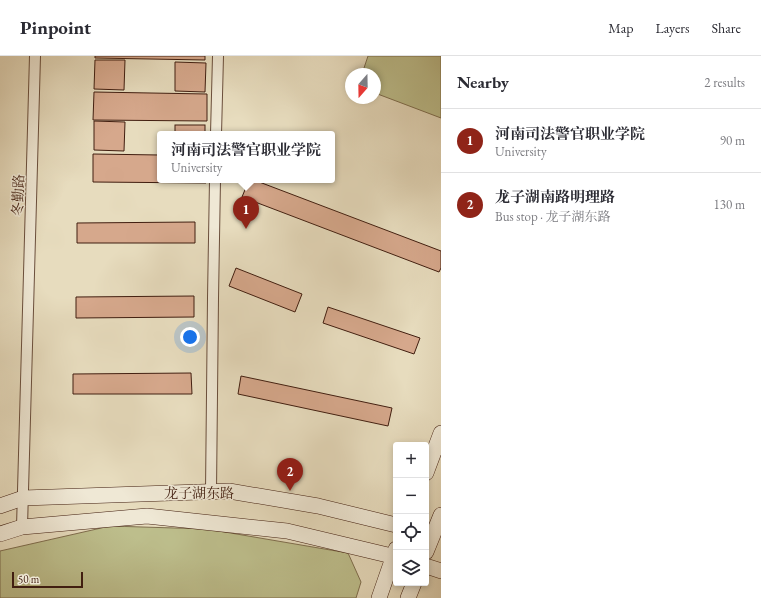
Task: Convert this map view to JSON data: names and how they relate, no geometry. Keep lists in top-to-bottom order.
{
  "streets": {
    "street": ["冬勤路", "龙子湖东路"]
  },
  "crossings": [
    ["冬勤路", "龙子湖东路"]
  ],
  "scale_bar": "50 m",
  "north": "bottom",
  "page": {
    "header": "Pinpoint",
    "nav": ["Map", "Layers", "Share"],
    "heading": ["Nearby", "2 results"],
    "list": [
      {
        "mark": "1",
        "name": "河南司法警官职业学院",
        "note": "University",
        "value": "90 m"
      },
      {
        "mark": "2",
        "name": "龙子湖南路明理路",
        "note": "Bus stop · 龙子湖东路",
        "value": "130 m"
      }
    ],
    "popup": ["河南司法警官职业学院", "University"],
    "pins": ["1", "2"],
    "map_buttons": ["+", "−"],
    "scale": "50 m"
  }
}
